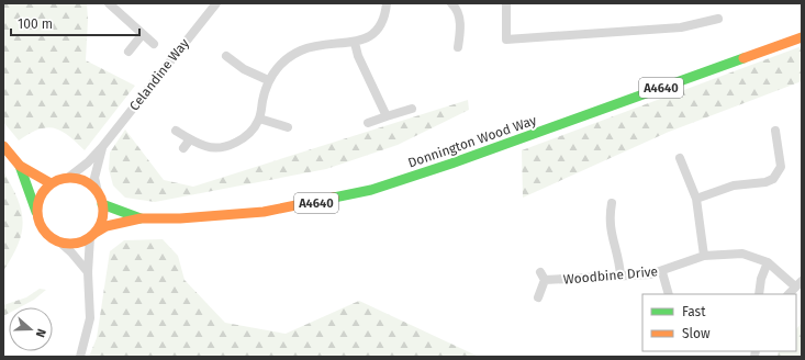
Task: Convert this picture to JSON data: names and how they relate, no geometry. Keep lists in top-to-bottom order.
{
  "streets": {
    "main road": ["A4640", "Donnington Wood Way"],
    "street": ["Celandine Way", "Woodbine Drive"]
  },
  "crossings": [
    ["Celandine Way", "A4640"],
    ["Celandine Way", "Donnington Wood Way"],
    ["A4640", "Donnington Wood Way"]
  ],
  "legend": ["Fast", "Slow"],
  "scale_bar": "100 m",
  "north": "right"
}
